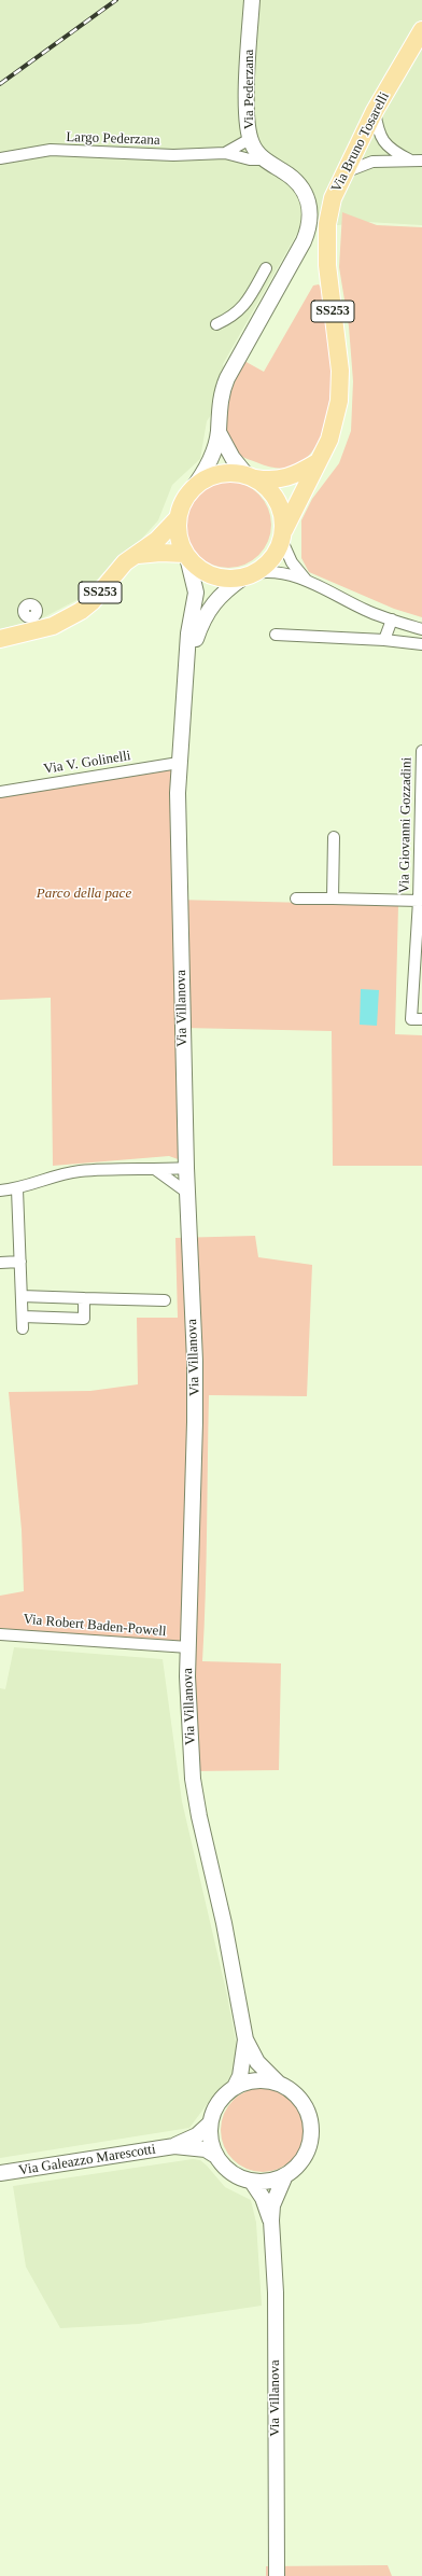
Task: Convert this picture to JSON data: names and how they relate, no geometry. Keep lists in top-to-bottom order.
{
  "streets": {
    "main road": [
      "Via Pederzana",
      "Via Bruno Tosarelli",
      "SS253",
      "Via Villanova",
      "Via Galeazzo Marescotti"
    ],
    "street": [
      "Largo Pederzana",
      "Via V. Golinelli",
      "Via Giovanni Gozzadini",
      "Via Robert Baden-Powell"
    ]
  },
  "crossings": [
    ["Via Pederzana", "Largo Pederzana"],
    ["Via Bruno Tosarelli", "SS253"],
    ["Via Bruno Tosarelli", "Via Villanova"],
    ["SS253", "Via Villanova"],
    ["Via V. Golinelli", "Via Villanova"],
    ["Via Villanova", "Via Robert Baden-Powell"],
    ["Via Villanova", "Via Galeazzo Marescotti"]
  ],
  "parks": ["Parco della pace"]
}
